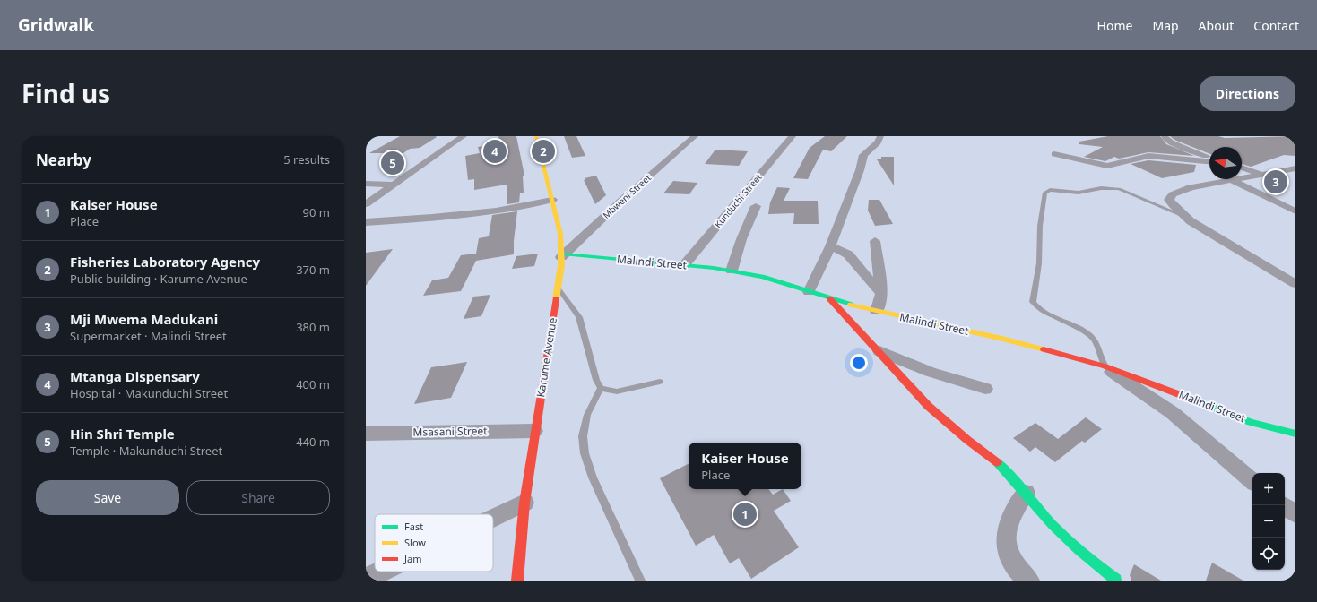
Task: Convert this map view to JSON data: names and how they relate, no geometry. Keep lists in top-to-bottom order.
{
  "streets": {
    "street": [
      "Mbweni Street",
      "Kunduchi Street",
      "Malindi Street",
      "Karume Avenue",
      "Msasani Street"
    ]
  },
  "crossings": [
    ["Mbweni Street", "Malindi Street"],
    ["Mbweni Street", "Karume Avenue"],
    ["Kunduchi Street", "Malindi Street"],
    ["Malindi Street", "Karume Avenue"],
    ["Karume Avenue", "Msasani Street"]
  ],
  "legend": ["Fast", "Slow", "Jam"],
  "north": "left",
  "page": {
    "header": "Gridwalk",
    "nav": [
      "Home",
      "Map",
      "About",
      "Contact"
    ],
    "title": "Find us",
    "buttons": [
      "Directions",
      ["Save", "Share"]
    ],
    "heading": ["Nearby", "5 results"],
    "pins": [
      "2",
      "4",
      "5",
      "3",
      "1"
    ],
    "list": [
      {
        "mark": "1",
        "name": "Kaiser House",
        "note": "Place",
        "value": "90 m"
      },
      {
        "mark": "2",
        "name": "Fisheries Laboratory Agency",
        "note": "Public building · Karume Avenue",
        "value": "370 m"
      },
      {
        "mark": "3",
        "name": "Mji Mwema Madukani",
        "note": "Supermarket · Malindi Street",
        "value": "380 m"
      },
      {
        "mark": "4",
        "name": "Mtanga Dispensary",
        "note": "Hospital · Makunduchi Street",
        "value": "400 m"
      },
      {
        "mark": "5",
        "name": "Hin Shri Temple",
        "note": "Temple · Makunduchi Street",
        "value": "440 m"
      }
    ],
    "popup": ["Kaiser House", "Place"],
    "map_buttons": ["+", "−"]
  }
}
